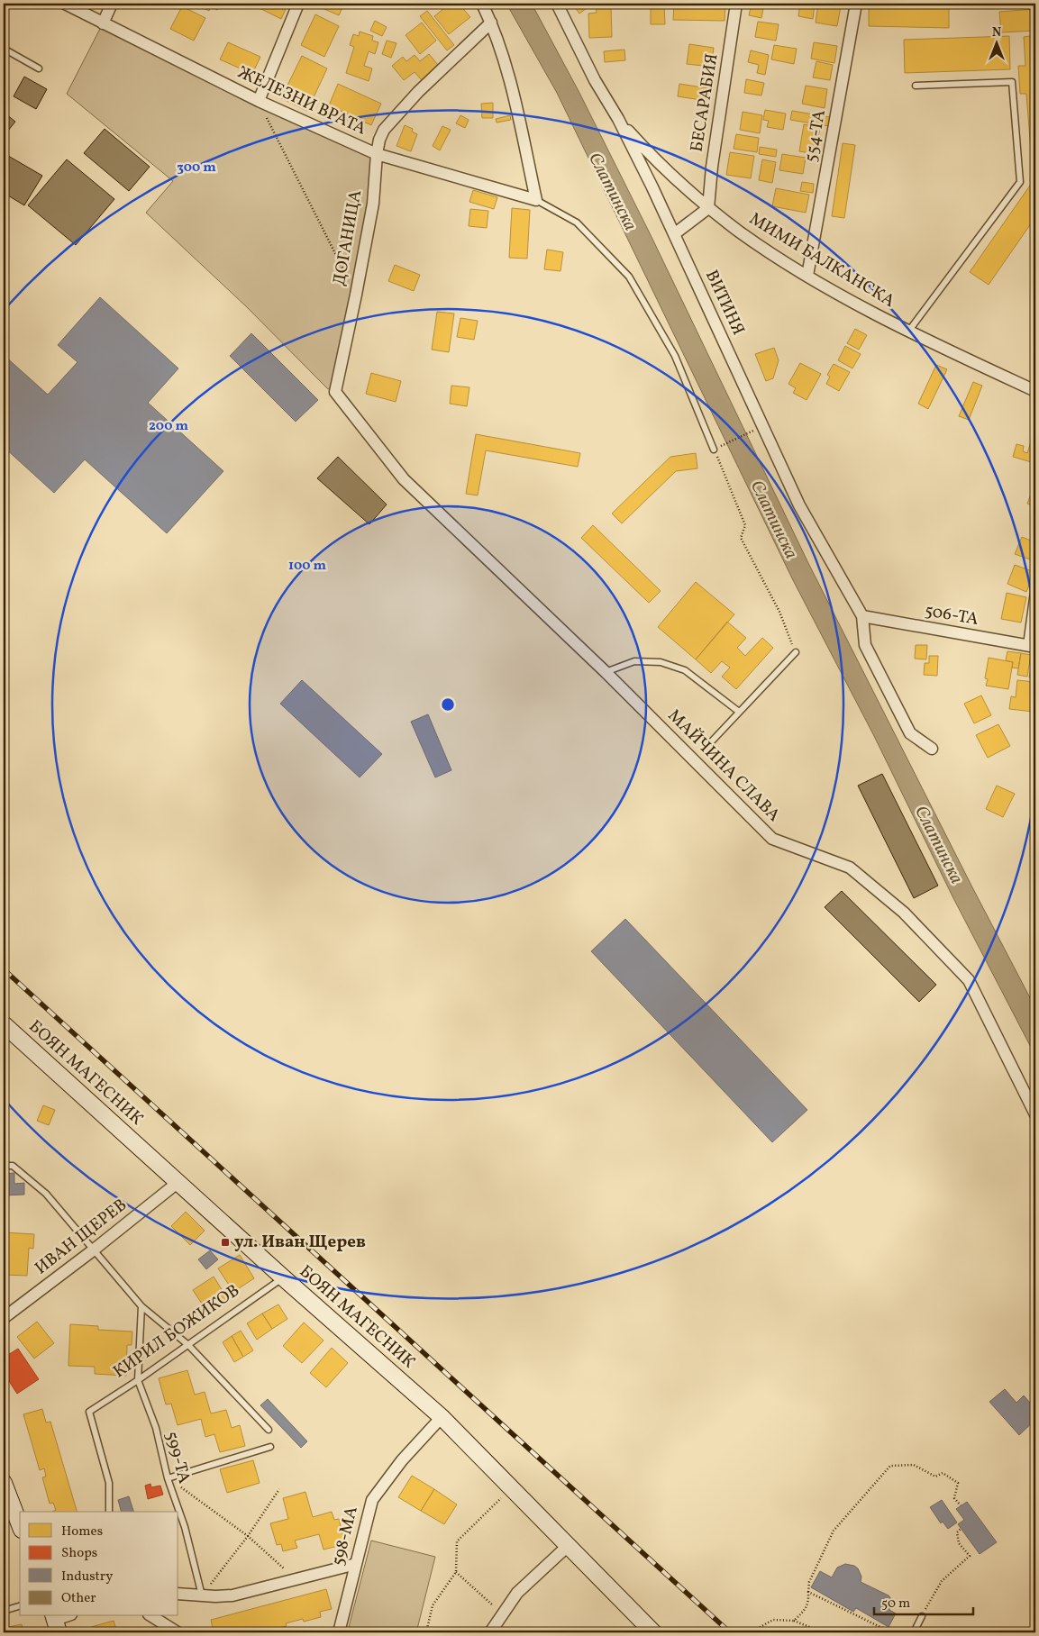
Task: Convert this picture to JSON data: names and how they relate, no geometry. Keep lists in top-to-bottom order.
{
  "streets": {
    "street": [
      "ЖЕЛЕЗНИ ВРАТА",
      "БЕСАРАБИЯ",
      "554-ТА",
      "ДОГАНИЦА",
      "МИМИ БАЛКАНСКА",
      "ВИТИНЯ",
      "506-ТА",
      "МАЙЧИНА СЛАВА",
      "БОЯН МАГЕСНИК",
      "ИВАН ЩЕРЕВ",
      "598-МА"
    ],
    "lane": ["КИРИЛ БОЖИКОВ", "599-ТА"]
  },
  "crossings": [
    ["ЖЕЛЕЗНИ ВРАТА", "ДОГАНИЦА"],
    ["БЕСАРАБИЯ", "МИМИ БАЛКАНСКА"],
    ["554-ТА", "МИМИ БАЛКАНСКА"],
    ["ДОГАНИЦА", "МАЙЧИНА СЛАВА"],
    ["МИМИ БАЛКАНСКА", "ВИТИНЯ"],
    ["ВИТИНЯ", "506-ТА"],
    ["БОЯН МАГЕСНИК", "ИВАН ЩЕРЕВ"],
    ["БОЯН МАГЕСНИК", "КИРИЛ БОЖИКОВ"],
    ["БОЯН МАГЕСНИК", "598-МА"],
    ["КИРИЛ БОЖИКОВ", "599-ТА"]
  ],
  "water": ["Слатинска"],
  "places": {
    "transit": ["ул. Иван Щерев"]
  },
  "legend": [
    "Homes",
    "Shops",
    "Industry",
    "Other"
  ],
  "scale_bar": "50 m",
  "north": "top",
  "rings": ["300 m", "200 m", "100 m"]
}
